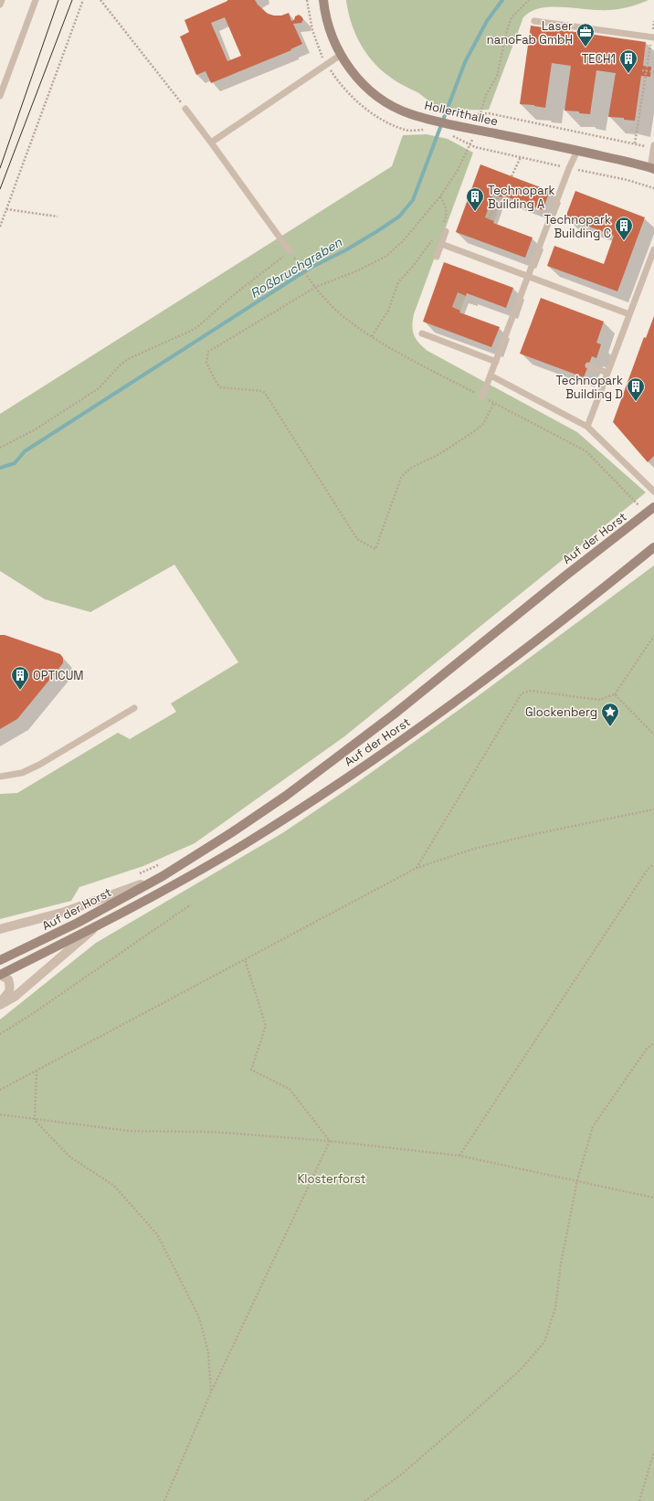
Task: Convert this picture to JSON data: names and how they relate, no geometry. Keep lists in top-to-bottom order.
{
  "streets": {
    "street": ["Hollerithallee", "Auf der Horst"]
  },
  "water": ["Roßbruchgraben"],
  "parks": ["Klosterforst"],
  "places": {
    "office": ["Laser nanoFab GmbH"],
    "building": [
      "TECH1",
      "Technopark Building A",
      "Technopark Building C",
      "Technopark Building D",
      "OPTICUM"
    ],
    "place": ["Glockenberg"]
  }
}
